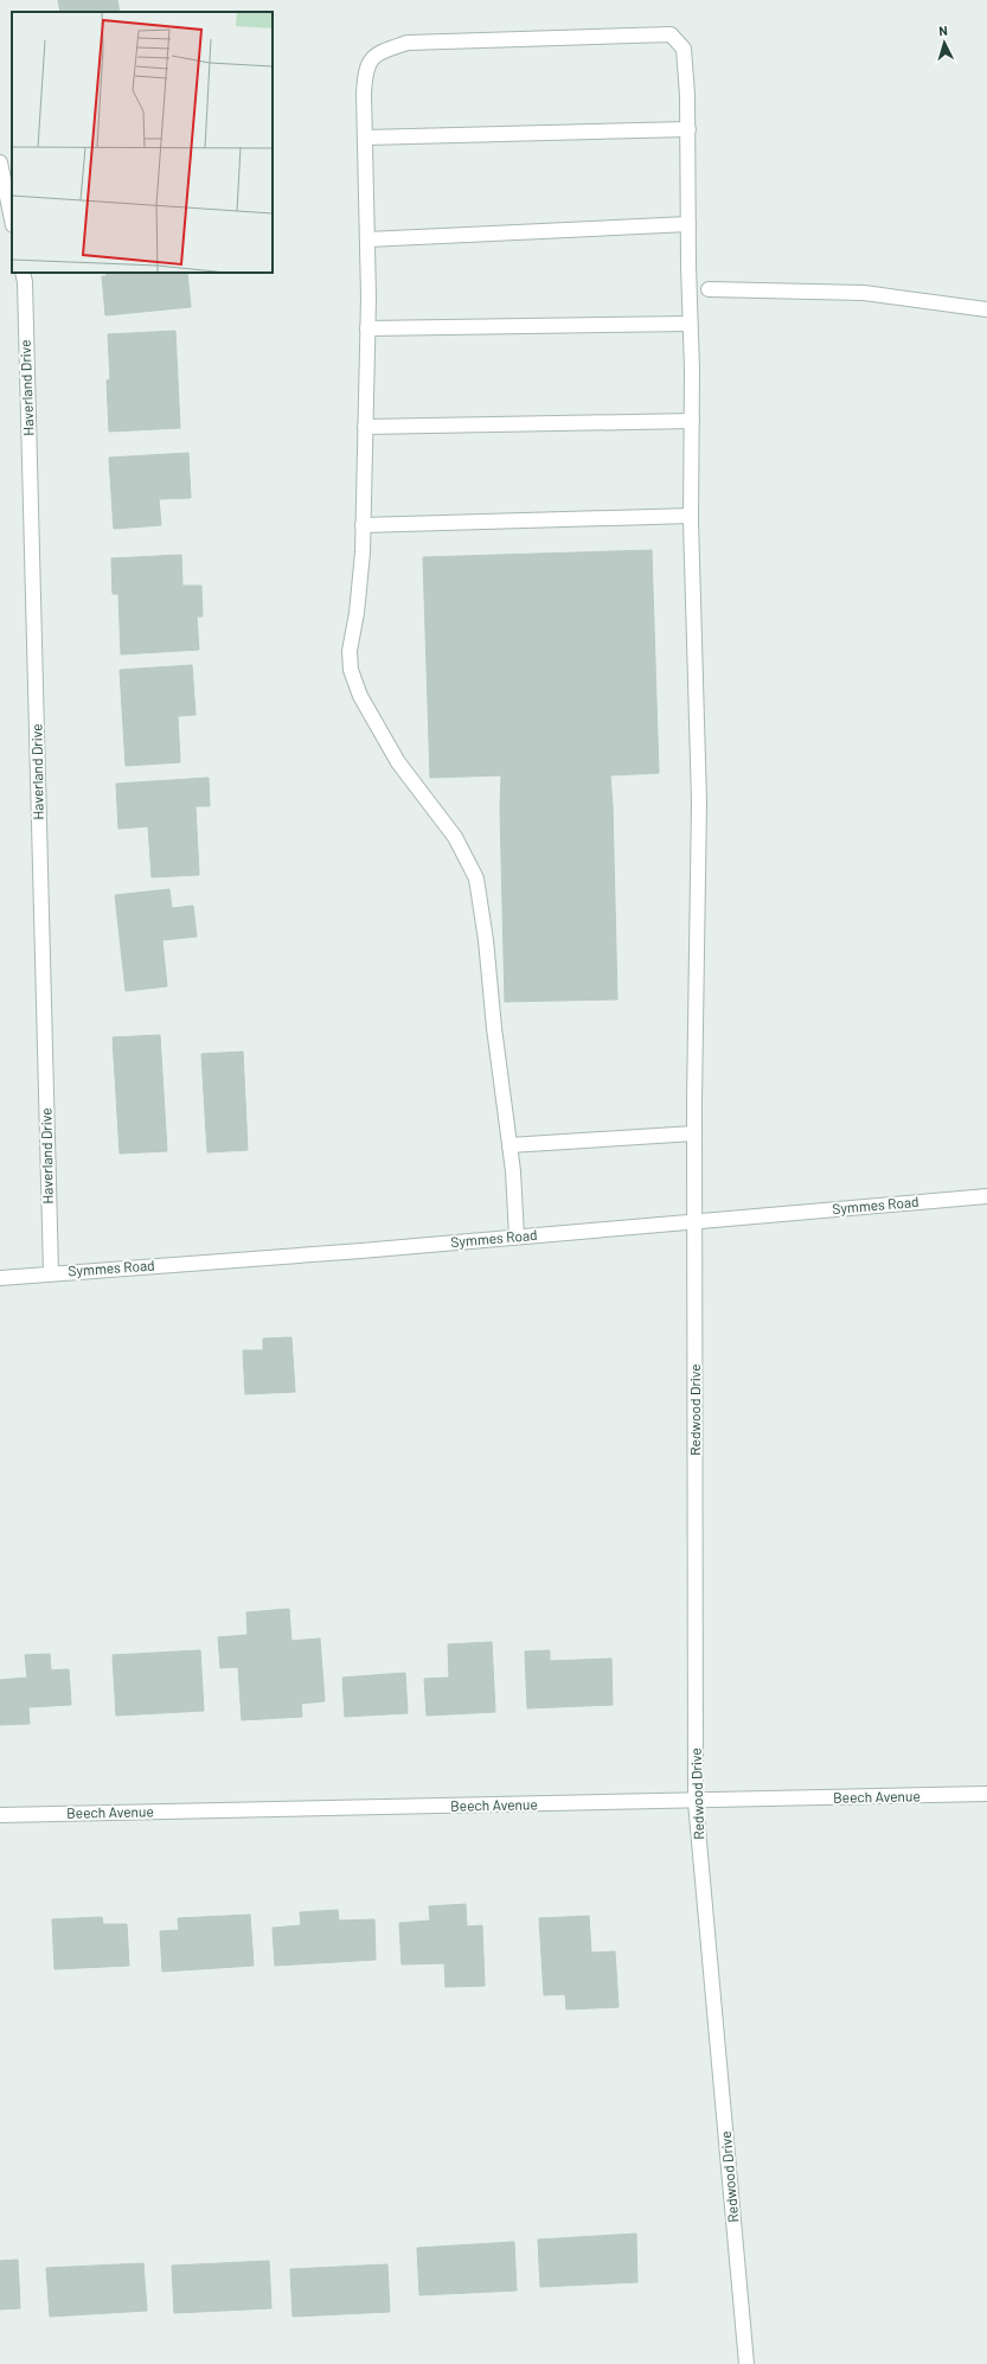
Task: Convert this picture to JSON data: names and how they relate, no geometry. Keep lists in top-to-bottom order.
{
  "streets": {
    "street": [
      "Haverland Drive",
      "Symmes Road",
      "Redwood Drive",
      "Beech Avenue"
    ]
  },
  "crossings": [
    ["Haverland Drive", "Symmes Road"],
    ["Symmes Road", "Redwood Drive"],
    ["Redwood Drive", "Beech Avenue"]
  ],
  "north": "top"
}
